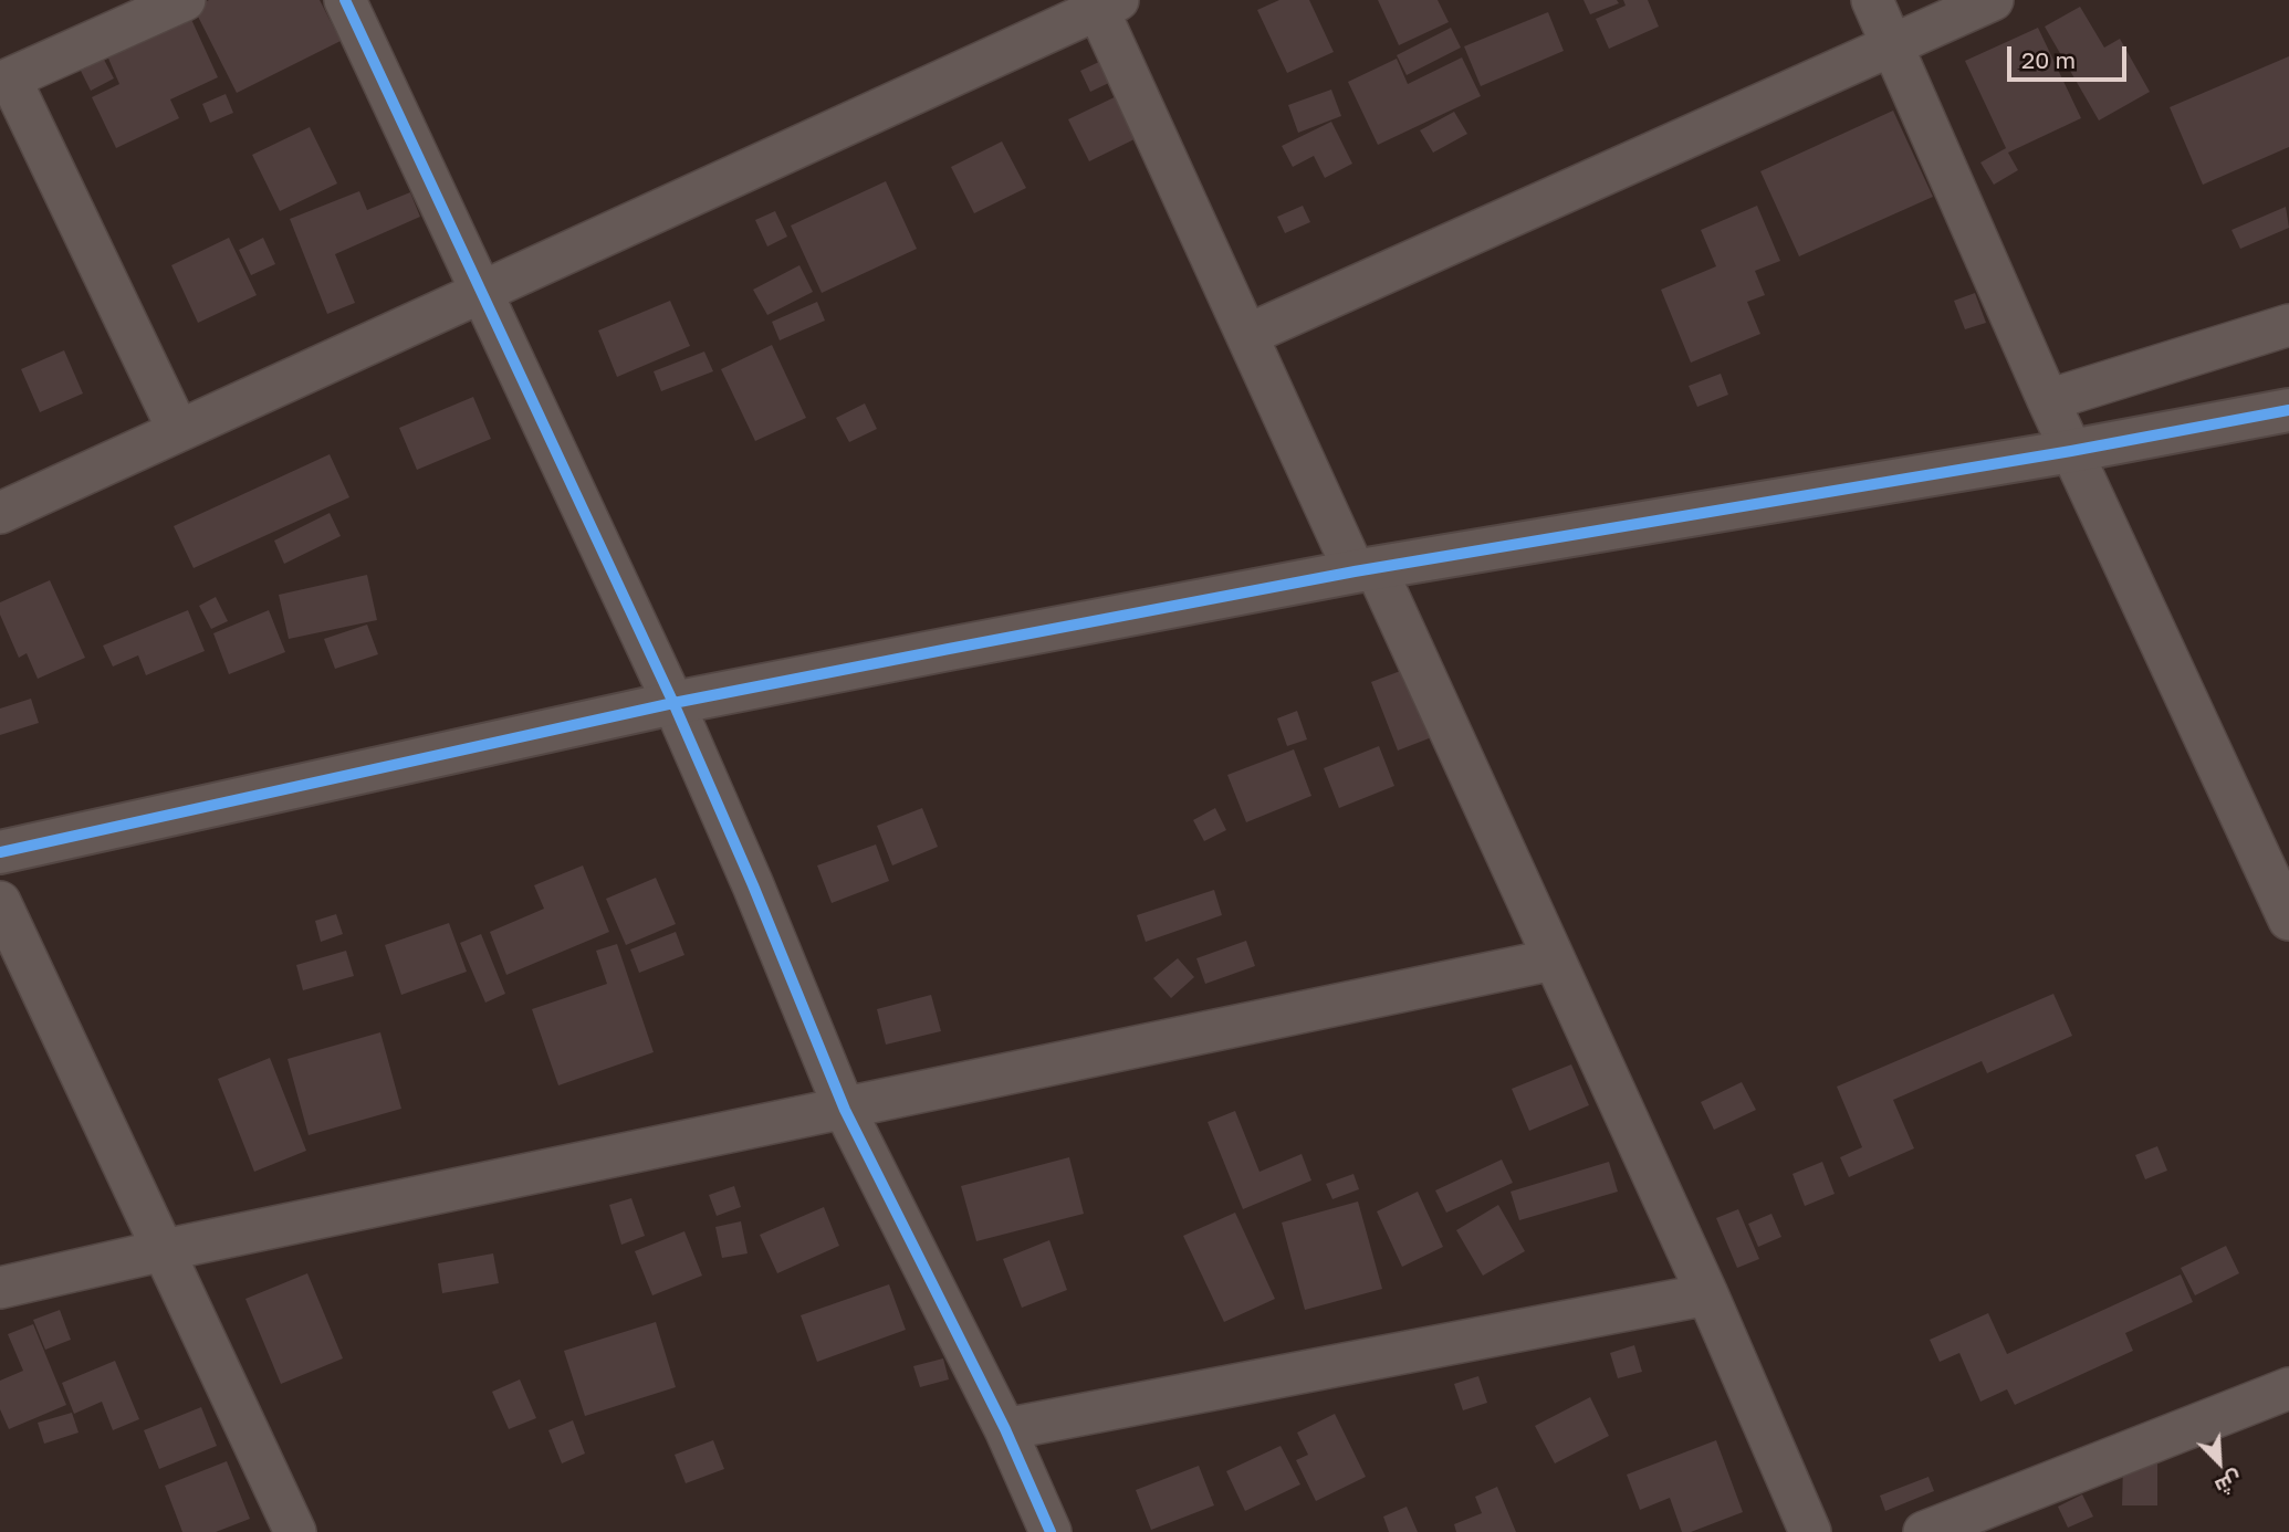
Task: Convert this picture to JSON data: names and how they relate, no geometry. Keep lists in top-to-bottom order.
{
  "scale_bar": "20 m",
  "north": "bottom right"
}
